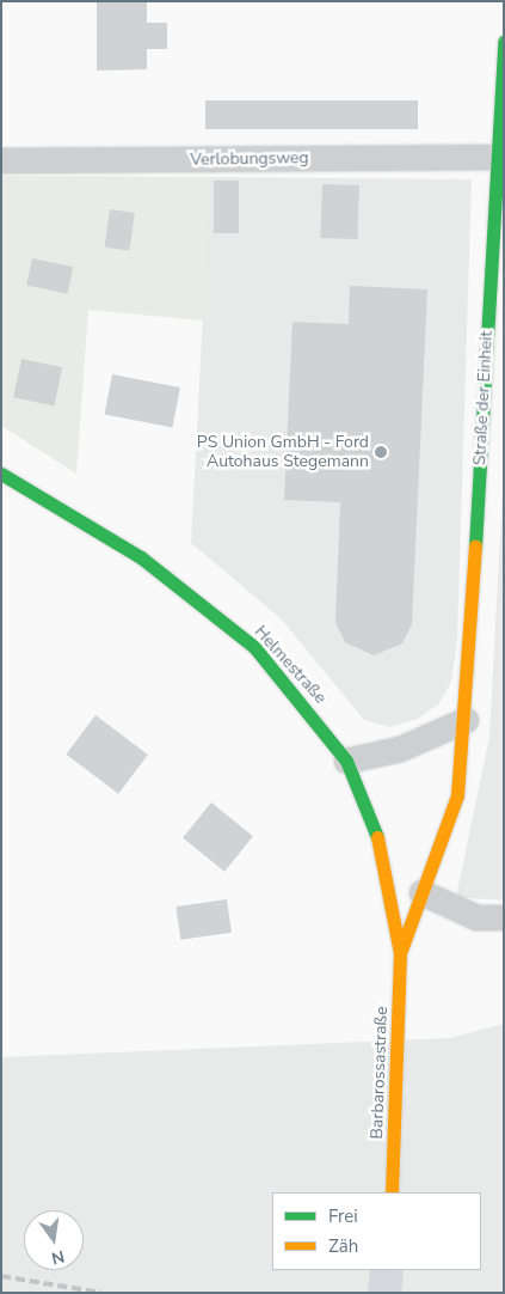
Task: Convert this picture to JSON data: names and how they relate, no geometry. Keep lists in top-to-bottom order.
{
  "streets": {
    "street": [
      "Verlobungsweg",
      "Straße der Einheit",
      "Helmestraße",
      "Barbarossastraße"
    ]
  },
  "crossings": [
    ["Verlobungsweg", "Straße der Einheit"],
    ["Straße der Einheit", "Helmestraße"],
    ["Straße der Einheit", "Barbarossastraße"],
    ["Helmestraße", "Barbarossastraße"]
  ],
  "places": ["PS Union GmbH - Ford Autohaus Stegemann"],
  "legend": ["Frei", "Zäh"],
  "north": "bottom"
}
